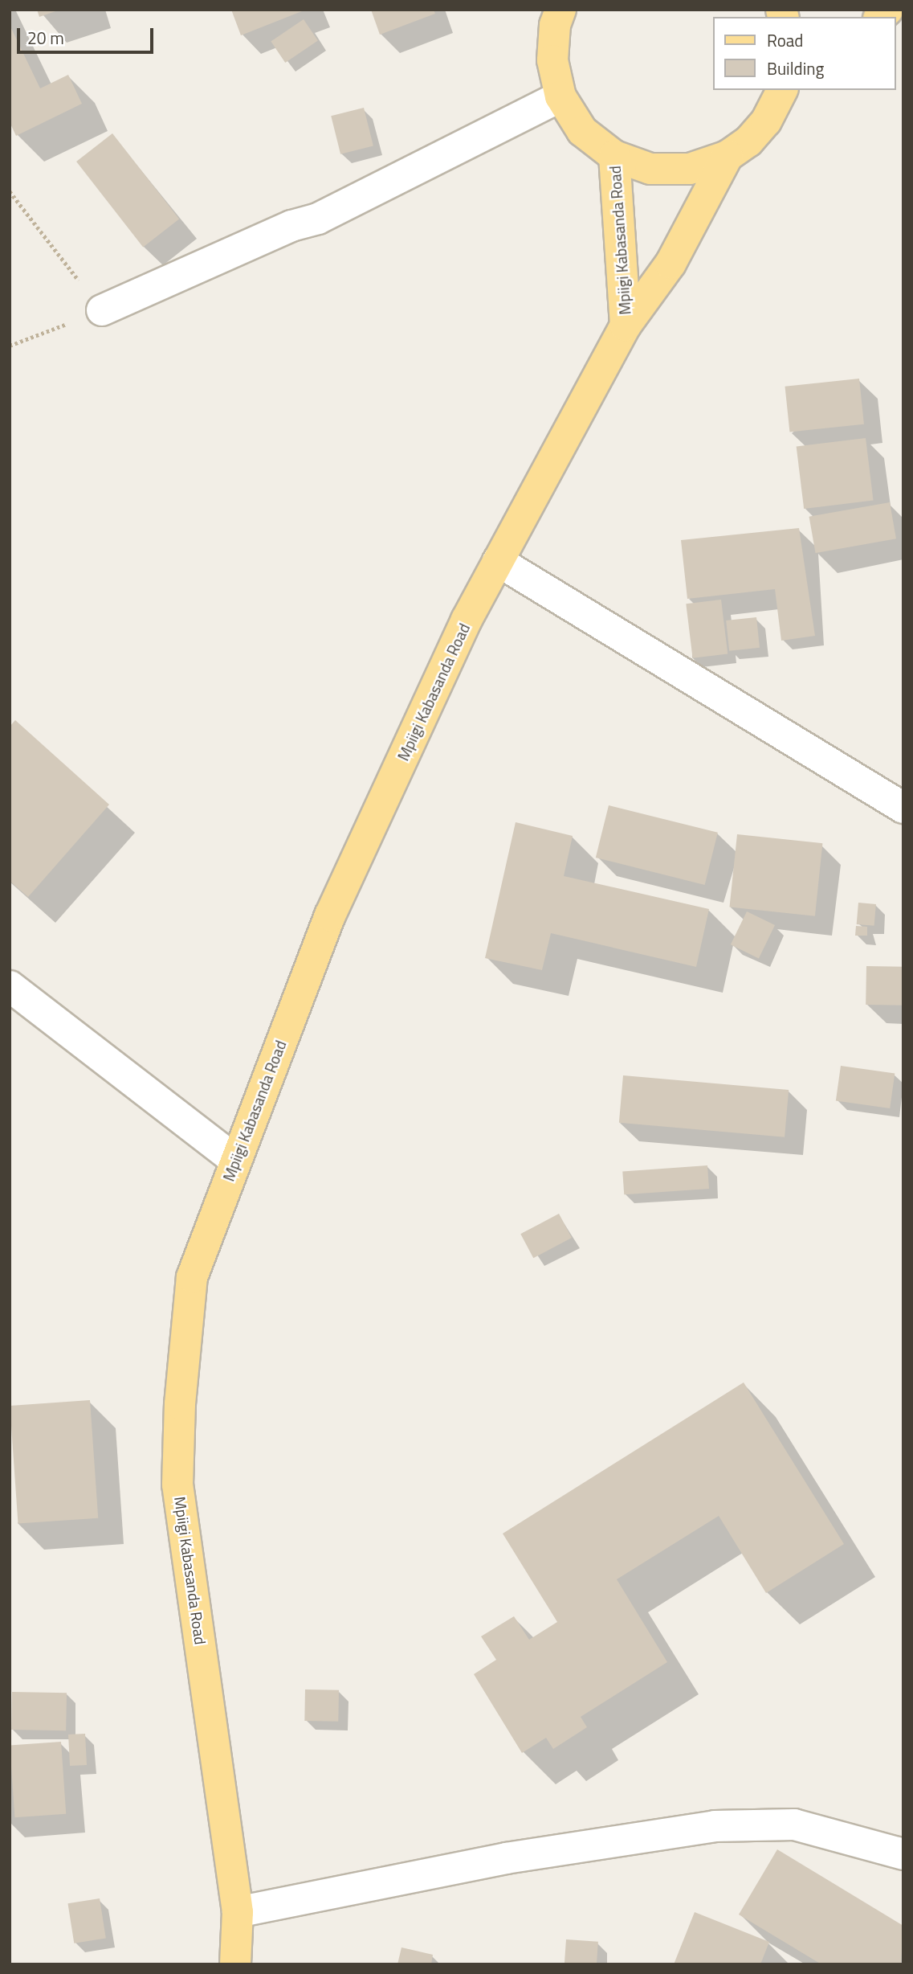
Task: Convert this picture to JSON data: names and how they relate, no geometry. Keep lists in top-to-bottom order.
{
  "streets": {
    "main road": ["Mpiigi Kabasanda Road"]
  },
  "legend": ["Road", "Building"],
  "scale_bar": "20 m"
}
